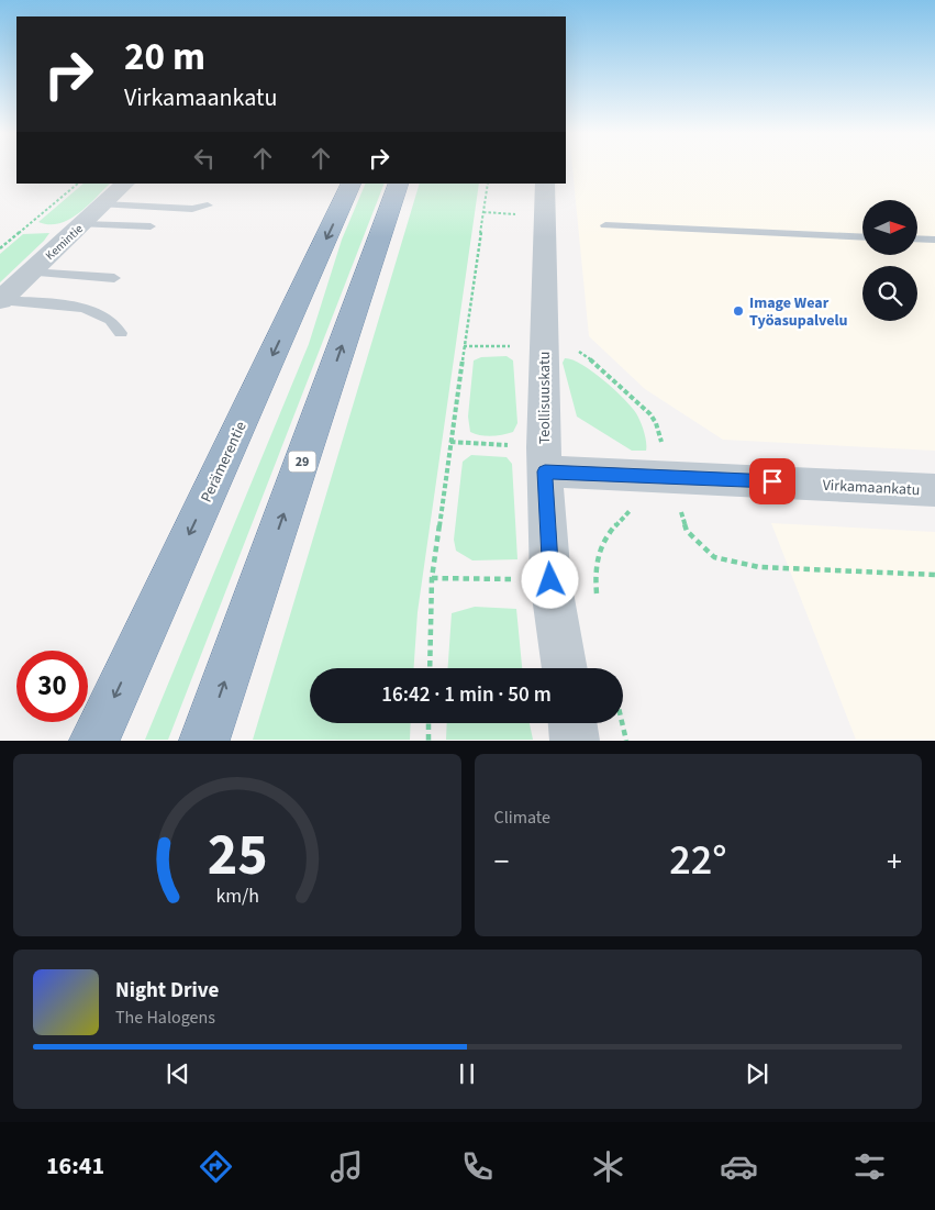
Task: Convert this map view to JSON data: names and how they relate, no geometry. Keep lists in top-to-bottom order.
{
  "streets": {
    "highway": ["Perämerentie", "29"],
    "street": ["Kemintie", "Teollisuuskatu", "Virkamaankatu"]
  },
  "crossings": [
    ["Teollisuuskatu", "Virkamaankatu"]
  ],
  "places": ["Image Wear Työasupalvelu"],
  "north": "right",
  "page": {
    "turn": ["20 m", "Virkamaankatu"],
    "limit": "30",
    "trip": "16:42 · 1 min · 50 m",
    "tile": "Climate",
    "heat": ["−", "22°", "+"],
    "song": ["Night Drive", "The Halogens"],
    "tabs": "16:41",
    "gauge": ["25", "km/h"]
  }
}
